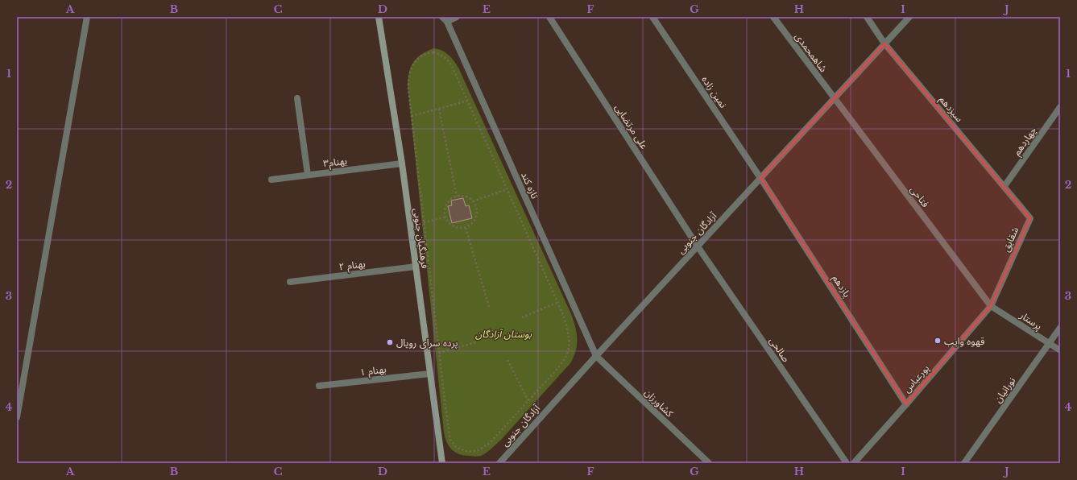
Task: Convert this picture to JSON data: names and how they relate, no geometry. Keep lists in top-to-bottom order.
{
  "streets": {
    "main road": ["فرهنگیان جنوبی"],
    "street": [
      "شاهمحمدی",
      "نمین زاده",
      "سیزدهم",
      "علی مرتضایی",
      "چهاردهم",
      "بهنام۳",
      "تازه کند",
      "فتاحی",
      "آزادگان جنوبی",
      "شقایق",
      "بهنام ۲",
      "یازدهم",
      "پرستار",
      "صالحی",
      "بهنام ۱",
      "پورعباس",
      "نورانیان",
      "کشاورزان"
    ]
  },
  "crossings": [
    ["شاهمحمدی", "فتاحی"],
    ["شاهمحمدی", "آزادگان جنوبی"],
    ["نمین زاده", "آزادگان جنوبی"],
    ["نمین زاده", "یازدهم"],
    ["سیزدهم", "چهاردهم"],
    ["سیزدهم", "آزادگان جنوبی"],
    ["سیزدهم", "شقایق"],
    ["علی مرتضایی", "آزادگان جنوبی"],
    ["علی مرتضایی", "صالحی"],
    ["چهاردهم", "شقایق"],
    ["بهنام۳", "فرهنگیان جنوبی"],
    ["تازه کند", "آزادگان جنوبی"],
    ["تازه کند", "کشاورزان"],
    ["فتاحی", "آزادگان جنوبی"],
    ["فتاحی", "شقایق"],
    ["فتاحی", "پرستار"],
    ["فتاحی", "پورعباس"],
    ["آزادگان جنوبی", "یازدهم"],
    ["آزادگان جنوبی", "صالحی"],
    ["آزادگان جنوبی", "کشاورزان"],
    ["فرهنگیان جنوبی", "بهنام ۲"],
    ["فرهنگیان جنوبی", "بهنام ۱"],
    ["شقایق", "پرستار"],
    ["شقایق", "پورعباس"],
    ["یازدهم", "پورعباس"],
    ["پرستار", "پورعباس"],
    ["پرستار", "نورانیان"]
  ],
  "parks": ["بوستان آزادگان"],
  "places": ["قهوه وایب", "پرده سرای رویال"],
  "grid": {
    "columns": [
      "A",
      "B",
      "C",
      "D",
      "E",
      "F",
      "G",
      "H",
      "I",
      "J"
    ],
    "rows": [
      "1",
      "2",
      "3",
      "4"
    ]
  }
}
